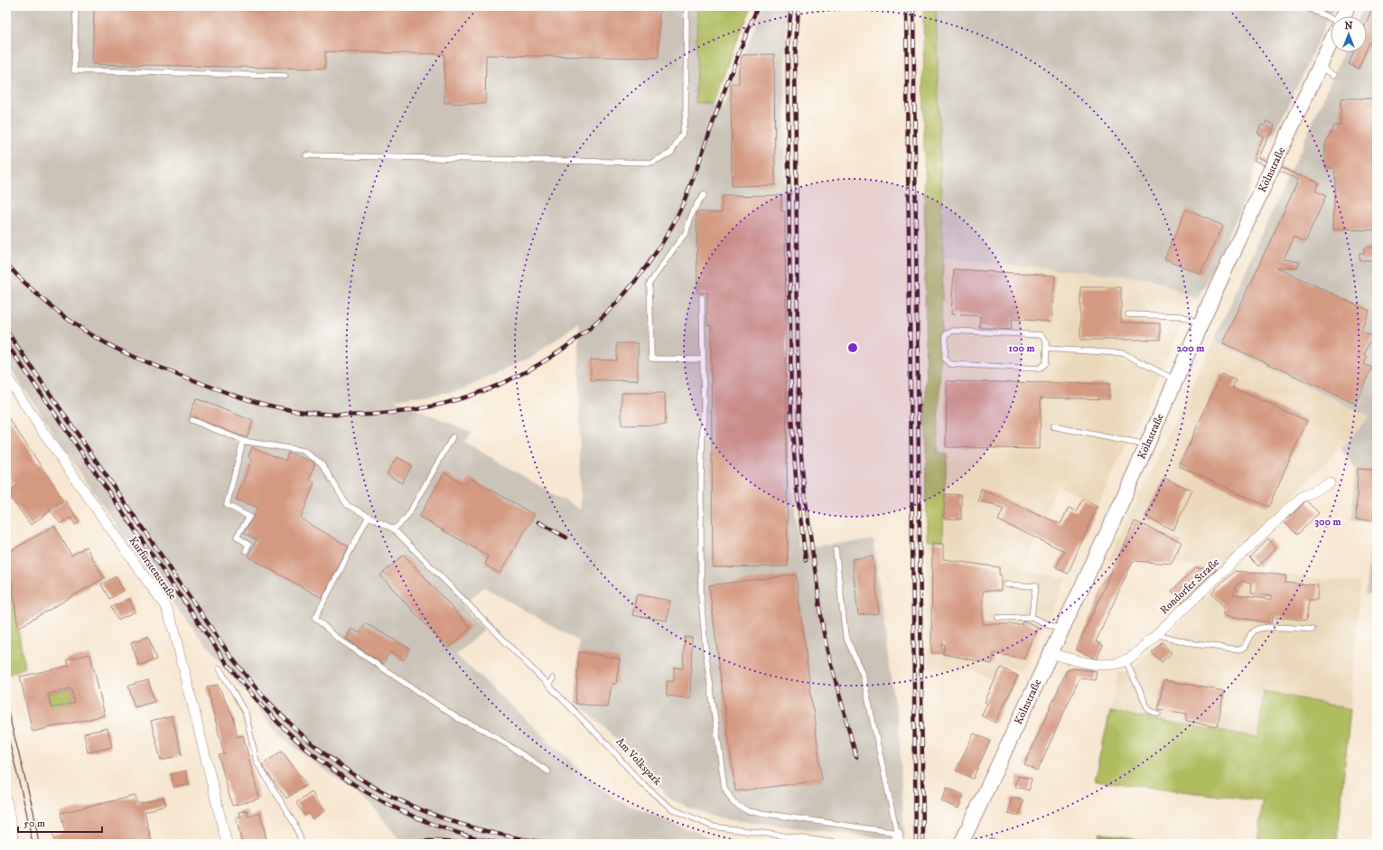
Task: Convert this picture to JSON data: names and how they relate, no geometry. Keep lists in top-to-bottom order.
{
  "streets": {
    "main road": ["Kölnstraße"],
    "street": ["Kurfürstenstraße", "Rondorfer Straße"],
    "lane": ["Am Volkspark"]
  },
  "crossings": [
    ["Kölnstraße", "Rondorfer Straße"]
  ],
  "scale_bar": "50 m",
  "north": "top",
  "rings": ["100 m", "200 m", "300 m"]
}
